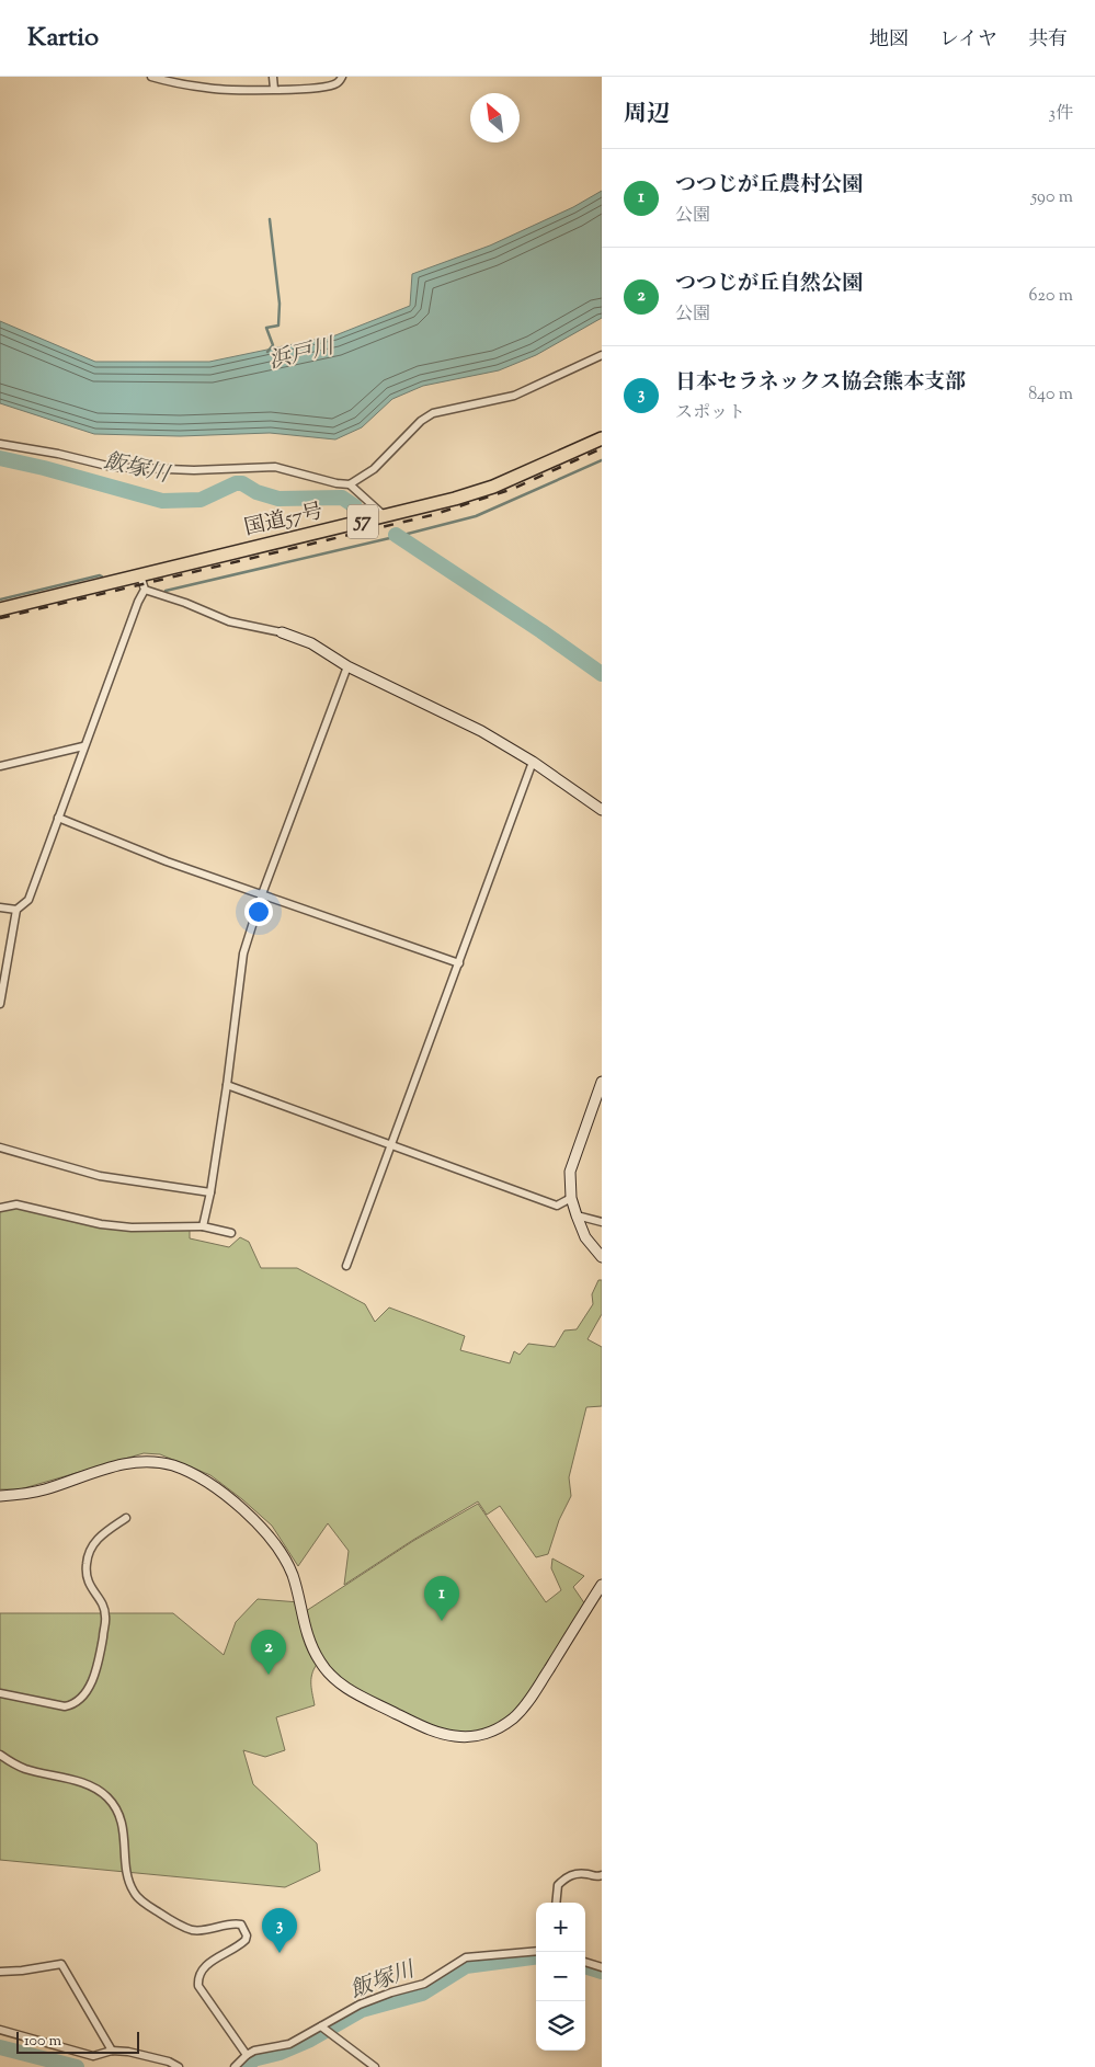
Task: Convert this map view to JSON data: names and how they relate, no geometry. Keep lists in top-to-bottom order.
{
  "streets": {
    "highway": ["国道57号", "57"]
  },
  "water": ["浜戸川", "飯塚川"],
  "scale_bar": "100 m",
  "north": "top left",
  "page": {
    "header": "Kartio",
    "nav": ["地図", "レイヤ", "共有"],
    "heading": ["周辺", "3件"],
    "list": [
      {
        "mark": "1",
        "name": "つつじが丘農村公園",
        "note": "公園",
        "value": "590 m"
      },
      {
        "mark": "2",
        "name": "つつじが丘自然公園",
        "note": "公園",
        "value": "620 m"
      },
      {
        "mark": "3",
        "name": "日本セラネックス協会熊本支部",
        "note": "スポット",
        "value": "840 m"
      }
    ],
    "pins": ["1", "2", "3"],
    "map_buttons": ["+", "−"],
    "scale": "100 m"
  }
}
